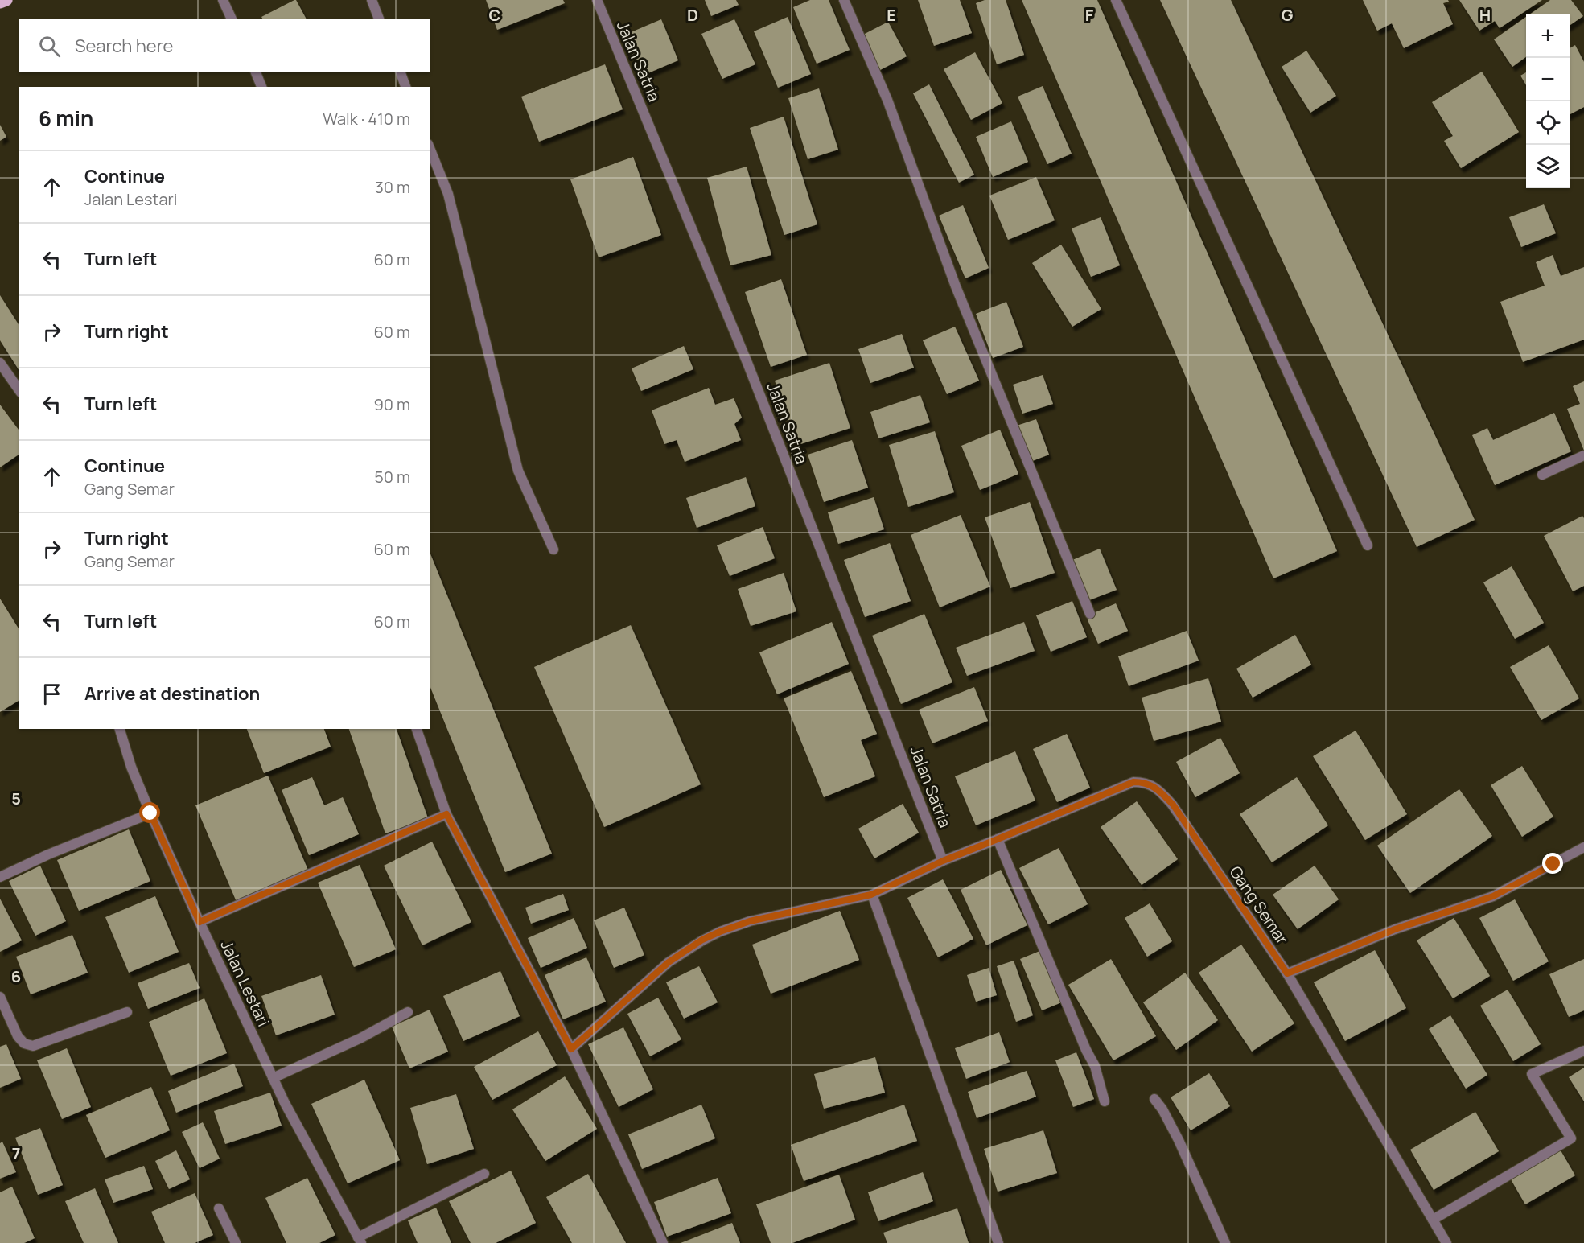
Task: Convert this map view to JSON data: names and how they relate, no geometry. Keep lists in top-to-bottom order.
{
  "streets": {
    "street": ["Jalan Satria", "Gang Semar", "Jalan Lestari"]
  },
  "crossings": [
    ["Jalan Satria", "Gang Semar"]
  ],
  "page": {
    "map_buttons": ["+", "−"],
    "search": "Search here",
    "heading": ["6 min", "Walk · 410 m"],
    "list": [
      ["Continue", "Jalan Lestari", "30 m"],
      ["Turn left", "60 m"],
      ["Turn right", "60 m"],
      ["Turn left", "90 m"],
      ["Continue", "Gang Semar", "50 m"],
      ["Turn right", "Gang Semar", "60 m"],
      ["Turn left", "60 m"],
      "Arrive at destination"
    ]
  },
  "grid": {
    "columns": [
      "C",
      "D",
      "E",
      "F",
      "G",
      "H"
    ],
    "rows": ["5", "6", "7"]
  }
}
